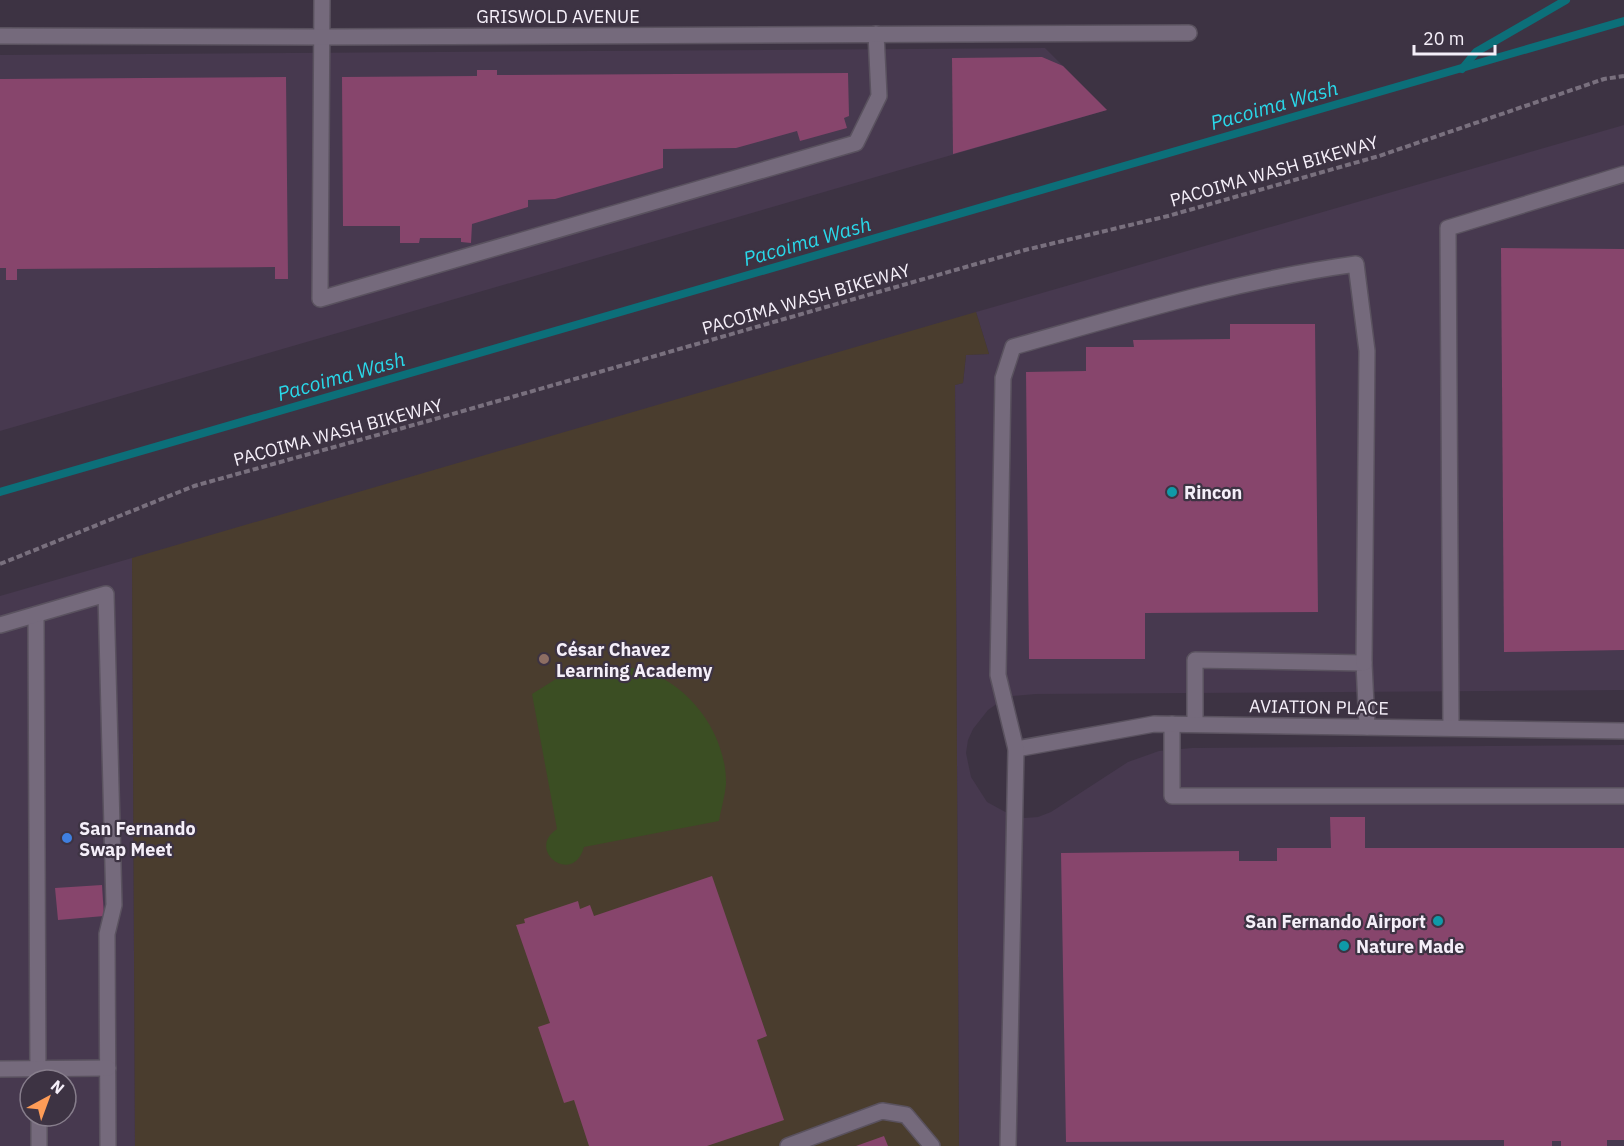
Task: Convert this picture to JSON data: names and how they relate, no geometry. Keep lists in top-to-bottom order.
{
  "streets": {
    "street": ["GRISWOLD AVENUE", "AVIATION PLACE"],
    "path": ["PACOIMA WASH BIKEWAY"]
  },
  "water": ["Pacoima Wash"],
  "places": [
    "Rincon",
    "César Chavez Learning Academy",
    "San Fernando Swap Meet",
    "San Fernando Airport",
    "Nature Made"
  ],
  "scale_bar": "20 m",
  "north": "top right"
}
